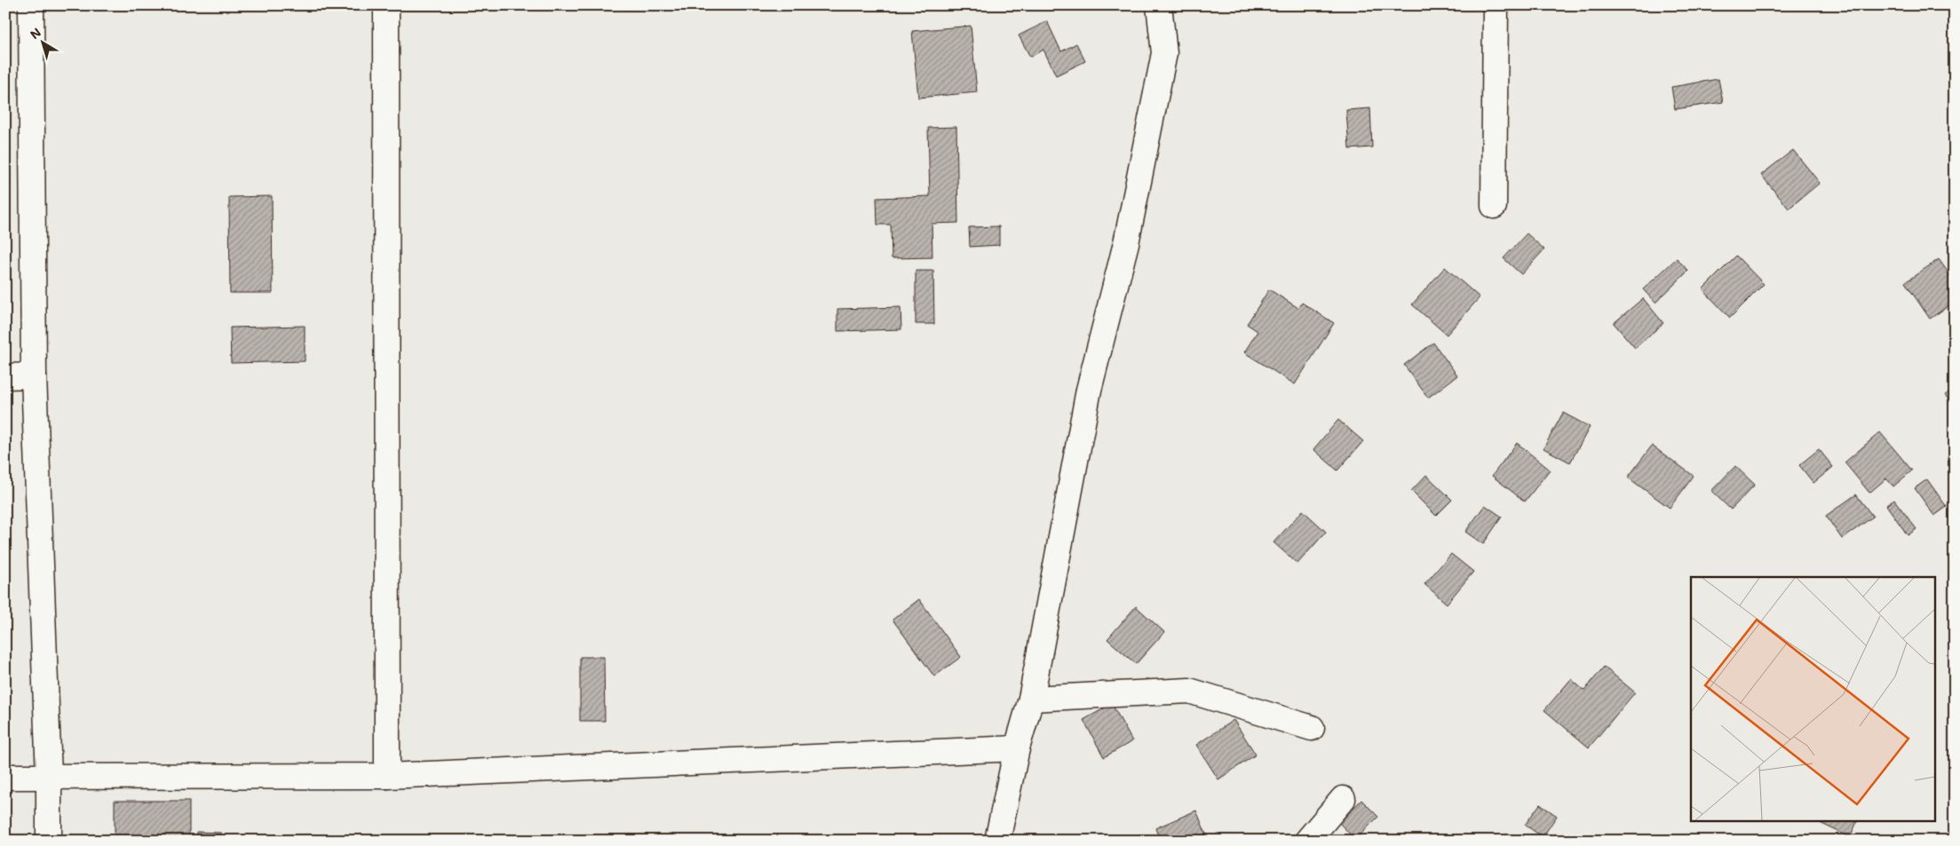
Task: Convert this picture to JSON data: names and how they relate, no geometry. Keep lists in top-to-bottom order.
{
  "north": "top left"
}
